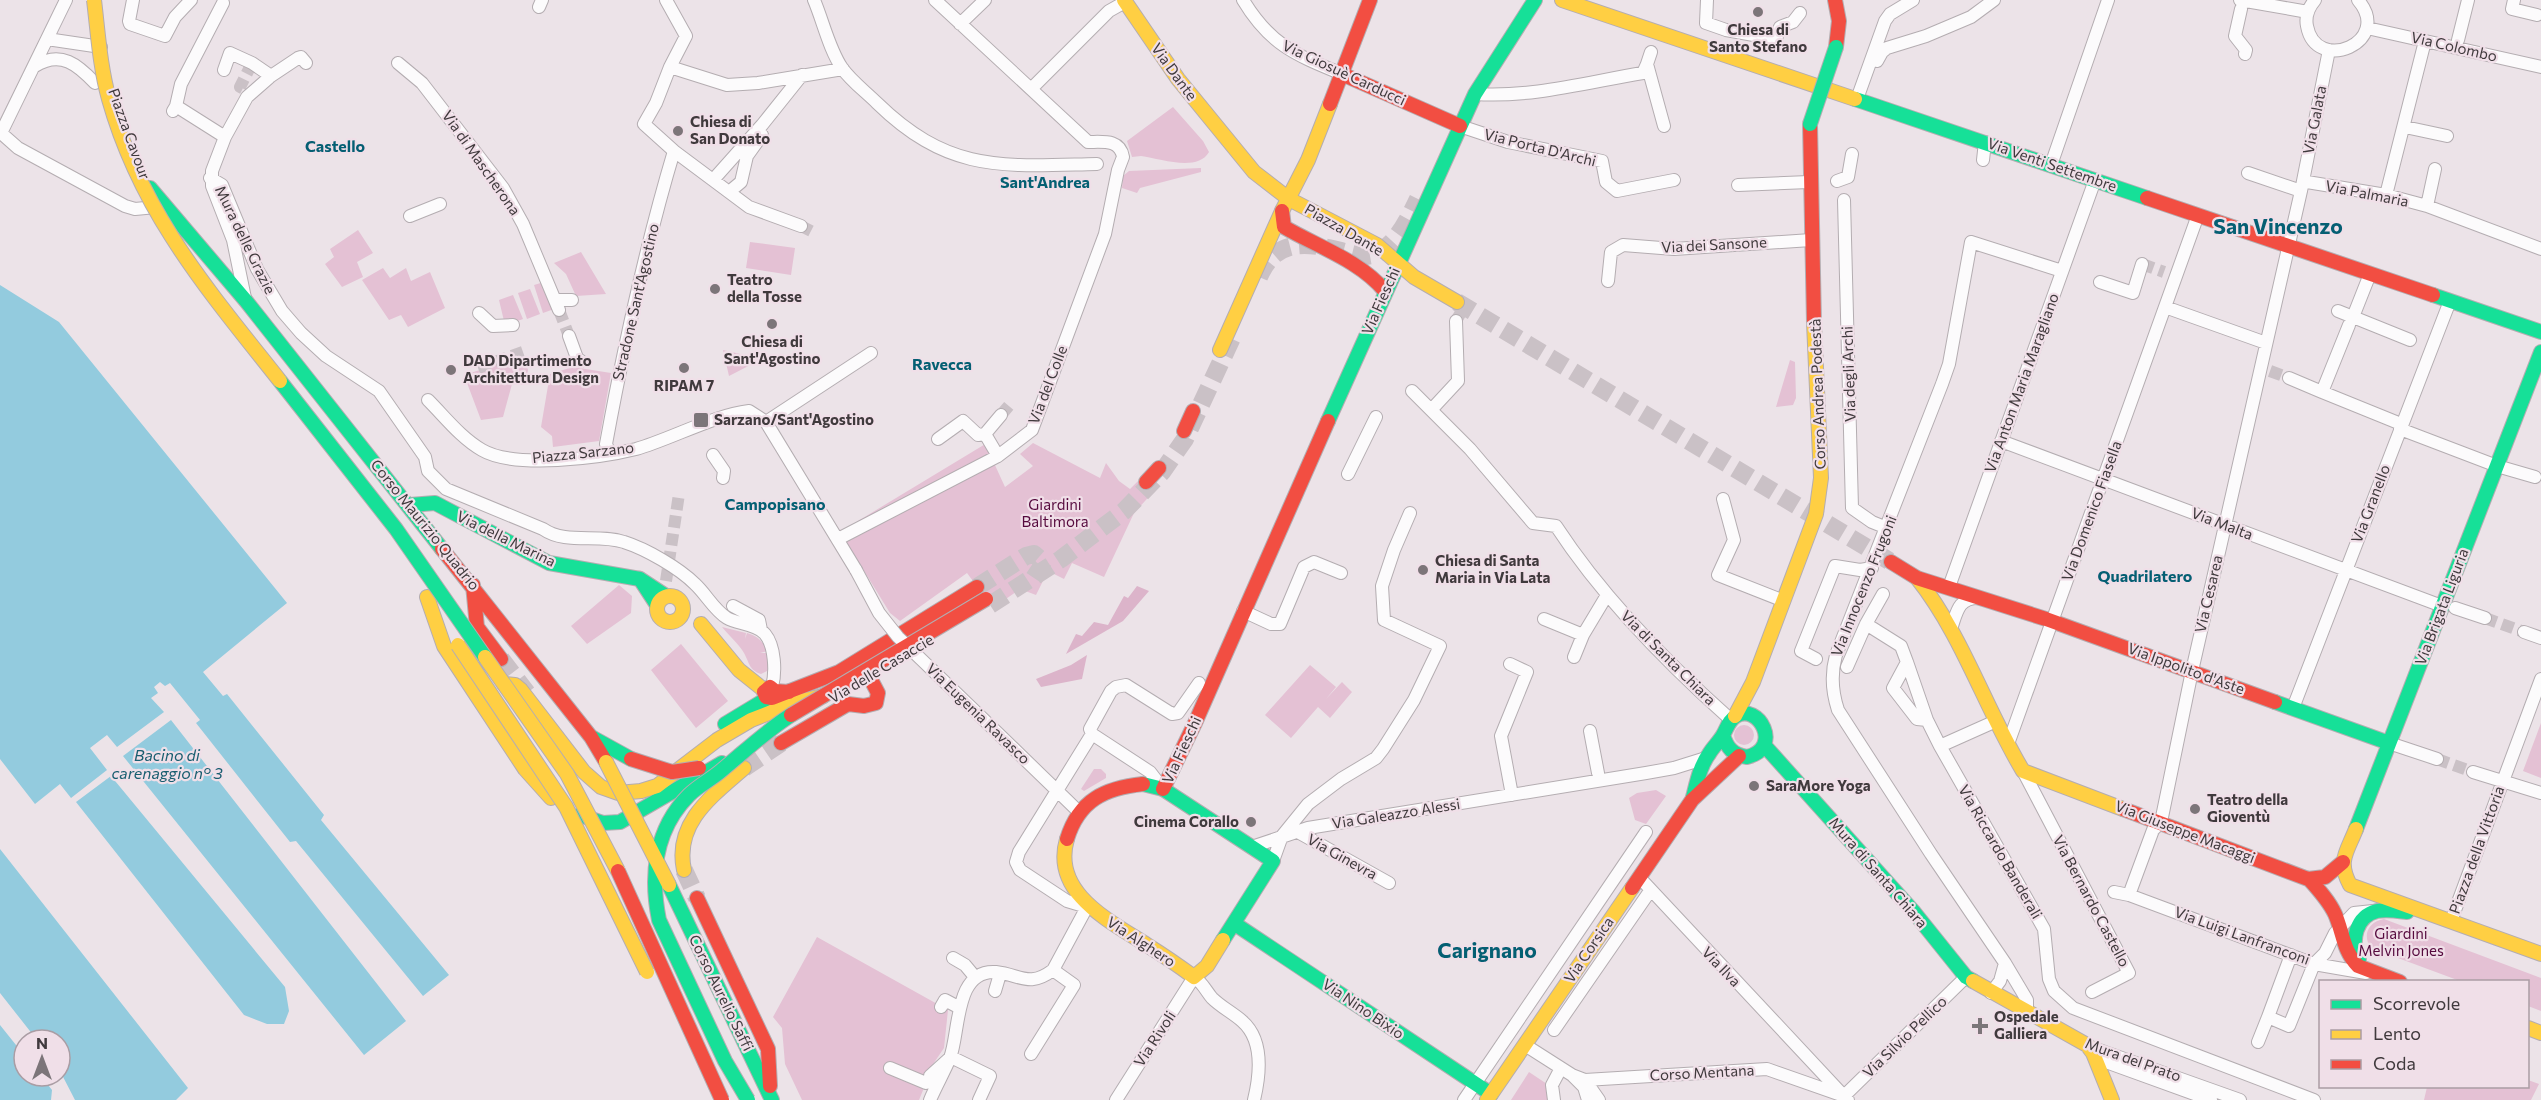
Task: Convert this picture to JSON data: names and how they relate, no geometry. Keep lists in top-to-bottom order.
{
  "streets": {
    "main road": [
      "Via Dante",
      "Via Giosuè Carducci",
      "Piazza Cavour",
      "Via Venti Settembre",
      "Piazza Dante",
      "Via Fieschi",
      "Corso Andrea Podestà",
      "Corso Maurizio Quadrio",
      "Via della Marina",
      "Via Brigata Liguria",
      "Via delle Casaccie",
      "Via Ippolito d'Aste",
      "Via Giuseppe Macaggi",
      "Mura di Santa Chiara",
      "Via Alghero",
      "Via Corsica",
      "Corso Aurelio Saffi",
      "Via Nino Bixio",
      "Mura del Prato"
    ],
    "street": [
      "Via Colombo",
      "Via Galata",
      "Via Porta D'Archi",
      "Via di Mascherona",
      "Via Palmaria",
      "Mura delle Grazie",
      "Via dei Sansone",
      "Stradone Sant'Agostino",
      "Via degli Archi",
      "Via Anton Maria Maragliano",
      "Via del Colle",
      "Piazza Sarzano",
      "Via Granello",
      "Via Domenico Fiasella",
      "Via Malta",
      "Via Innocenzo Frugoni",
      "Via Cesarea",
      "Via di Santa Chiara",
      "Via Eugenia Ravasco",
      "Via Galeazzo Alessi",
      "Piazza della Vittoria",
      "Via Riccardo Banderali",
      "Via Ginevra",
      "Via Bernardo Castello",
      "Via Luigi Lanfranconi",
      "Via Ilva",
      "Via Silvio Pellico",
      "Via Rivoli",
      "Corso Mentana"
    ]
  },
  "crossings": [
    ["Via Dante", "Piazza Dante"],
    ["Via Giosuè Carducci", "Via Porta D'Archi"],
    ["Via Giosuè Carducci", "Piazza Dante"],
    ["Via Giosuè Carducci", "Via Fieschi"],
    ["Via Galata", "Via Venti Settembre"],
    ["Via Galata", "Via Palmaria"],
    ["Via Galata", "Via Cesarea"],
    ["Piazza Cavour", "Corso Maurizio Quadrio"],
    ["Via Porta D'Archi", "Via Fieschi"],
    ["Via Venti Settembre", "Via Anton Maria Maragliano"],
    ["Via Venti Settembre", "Via Granello"],
    ["Via Venti Settembre", "Via Domenico Fiasella"],
    ["Via Venti Settembre", "Via Cesarea"],
    ["Piazza Dante", "Via Fieschi"],
    ["Via dei Sansone", "Corso Andrea Podestà"],
    ["Via Fieschi", "Via Eugenia Ravasco"],
    ["Via Fieschi", "Via Galeazzo Alessi"],
    ["Via Fieschi", "Via Alghero"],
    ["Via Fieschi", "Via Nino Bixio"],
    ["Via Fieschi", "Via Rivoli"],
    ["Stradone Sant'Agostino", "Piazza Sarzano"],
    ["Via degli Archi", "Via Innocenzo Frugoni"],
    ["Via Anton Maria Maragliano", "Via Malta"],
    ["Via Anton Maria Maragliano", "Via Innocenzo Frugoni"],
    ["Via Anton Maria Maragliano", "Via Ippolito d'Aste"],
    ["Via del Colle", "Via Eugenia Ravasco"],
    ["Corso Andrea Podestà", "Via di Santa Chiara"],
    ["Corso Andrea Podestà", "Mura di Santa Chiara"],
    ["Piazza Sarzano", "Via Eugenia Ravasco"],
    ["Via Granello", "Via Malta"],
    ["Via Granello", "Via Ippolito d'Aste"],
    ["Via Domenico Fiasella", "Via Malta"],
    ["Via Domenico Fiasella", "Via Ippolito d'Aste"],
    ["Via Malta", "Via Cesarea"],
    ["Via Malta", "Via Brigata Liguria"],
    ["Corso Maurizio Quadrio", "Via della Marina"],
    ["Corso Maurizio Quadrio", "Corso Aurelio Saffi"],
    ["Via Innocenzo Frugoni", "Mura del Prato"],
    ["Via Cesarea", "Via Ippolito d'Aste"],
    ["Via Cesarea", "Via Giuseppe Macaggi"],
    ["Via Brigata Liguria", "Via Ippolito d'Aste"],
    ["Via di Santa Chiara", "Mura di Santa Chiara"],
    ["Via Eugenia Ravasco", "Via Galeazzo Alessi"],
    ["Via Eugenia Ravasco", "Via Alghero"],
    ["Via Eugenia Ravasco", "Via Nino Bixio"],
    ["Via Eugenia Ravasco", "Via Rivoli"],
    ["Via Galeazzo Alessi", "Via Ginevra"],
    ["Via Galeazzo Alessi", "Via Alghero"],
    ["Via Galeazzo Alessi", "Via Nino Bixio"],
    ["Via Galeazzo Alessi", "Via Rivoli"],
    ["Mura di Santa Chiara", "Via Silvio Pellico"],
    ["Mura di Santa Chiara", "Mura del Prato"],
    ["Via Alghero", "Via Nino Bixio"],
    ["Via Alghero", "Via Rivoli"],
    ["Via Corsica", "Via Ilva"],
    ["Via Corsica", "Via Nino Bixio"],
    ["Via Ilva", "Via Silvio Pellico"],
    ["Via Ilva", "Corso Mentana"],
    ["Via Nino Bixio", "Via Rivoli"],
    ["Via Silvio Pellico", "Mura del Prato"],
    ["Via Silvio Pellico", "Corso Mentana"]
  ],
  "districts": [
    "Castello",
    "Sant'Andrea",
    "San Vincenzo",
    "Ravecca",
    "Campopisano",
    "Quadrilatero",
    "Carignano"
  ],
  "water": ["Bacino di carenaggio n° 3"],
  "parks": ["Giardini Baltimora", "Giardini Melvin Jones"],
  "places": {
    "other": [
      "Chiesa di Santo Stefano",
      "Chiesa di San Donato",
      "Teatro della Tosse",
      "Chiesa di Sant'Agostino",
      "RIPAM 7",
      "DAD Dipartimento Architettura Design",
      "Chiesa di Santa Maria in Via Lata",
      "SaraMore Yoga",
      "Teatro della Gioventù",
      "Cinema Corallo"
    ],
    "transit": ["Sarzano/Sant'Agostino"],
    "health": ["Ospedale Galliera"]
  },
  "legend": ["Scorrevole", "Lento", "Coda"],
  "north": "top"
}
